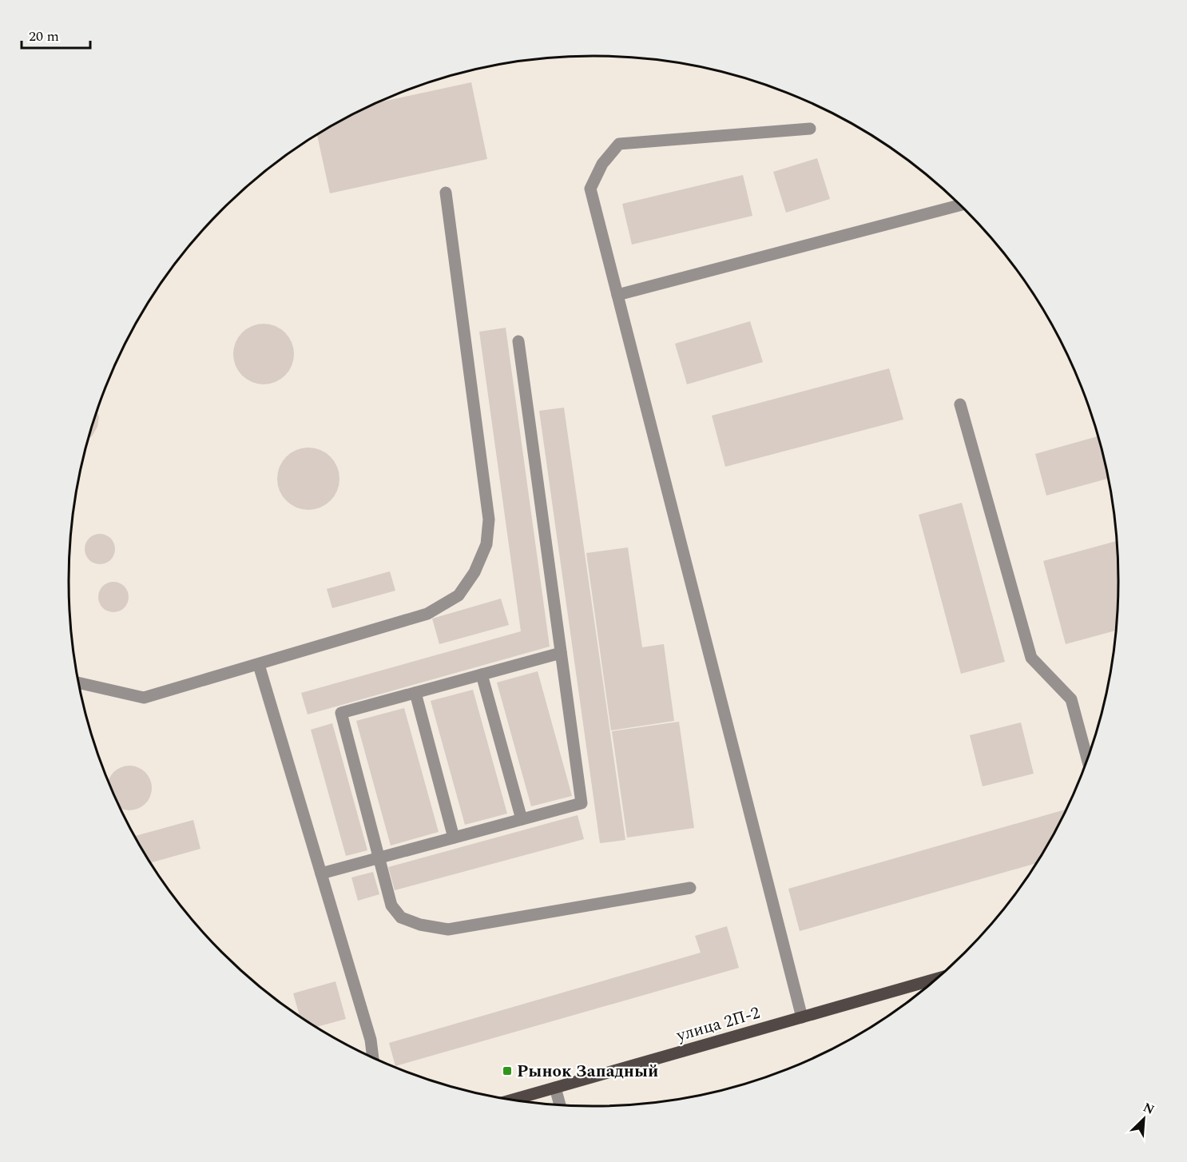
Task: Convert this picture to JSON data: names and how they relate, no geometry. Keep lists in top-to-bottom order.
{
  "streets": {
    "main road": ["улица 2П-2"]
  },
  "places": {
    "transit": ["Рынок Западный"]
  },
  "scale_bar": "20 m",
  "north": "top right"
}
